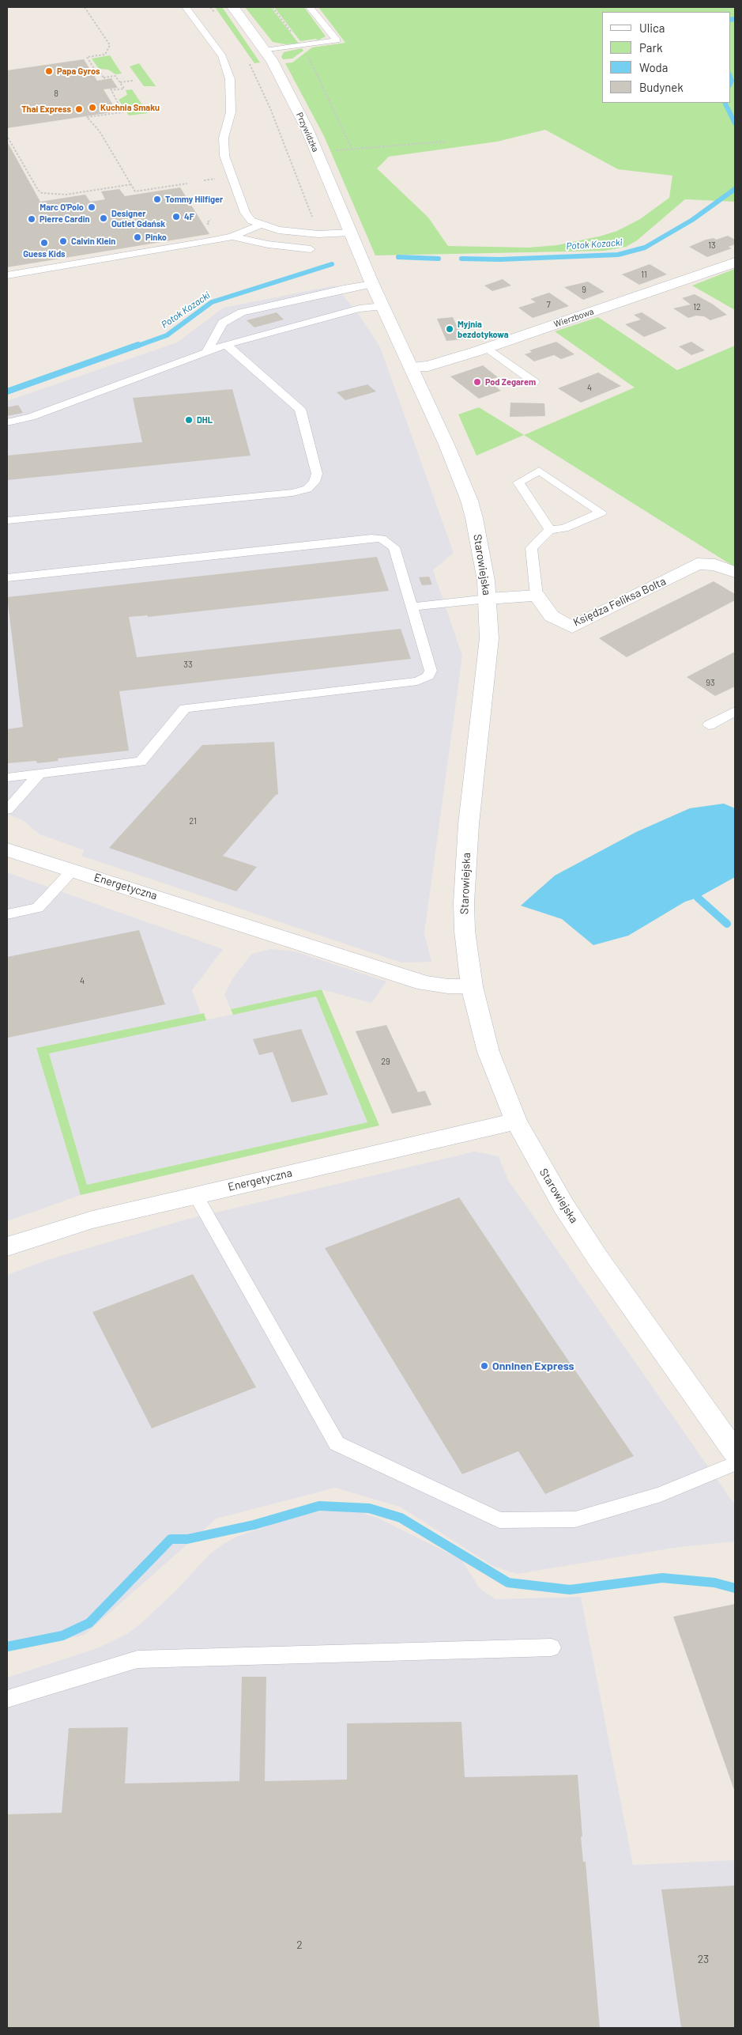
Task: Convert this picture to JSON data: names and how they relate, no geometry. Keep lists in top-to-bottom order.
{
  "streets": {
    "street": [
      "Przywidzka",
      "Wierzbowa",
      "Starowiejska",
      "Księdza Feliksa Bolta",
      "Energetyczna"
    ]
  },
  "crossings": [
    ["Przywidzka", "Starowiejska"],
    ["Wierzbowa", "Starowiejska"],
    ["Starowiejska", "Energetyczna"]
  ],
  "water": ["Potok Kozacki"],
  "places": [
    "Papa Gyros",
    "Kuchnia Smaku",
    "Thai Express",
    "Tommy Hilfiger",
    "Marc O'Polo",
    "4F",
    "Designer Outlet Gdańsk",
    "Pierre Cardin",
    "Pinko",
    "Calvin Klein",
    "Guess Kids",
    "Myjnia bezdotykowa",
    "Pod Zegarem",
    "DHL",
    "Onninen Express"
  ],
  "house_numbers": [
    "8",
    "13",
    "11",
    "9",
    "7",
    "12",
    "4",
    "33",
    "93",
    "21",
    "4",
    "29",
    "2",
    "23"
  ],
  "legend": [
    "Ulica",
    "Park",
    "Woda",
    "Budynek"
  ]
}
